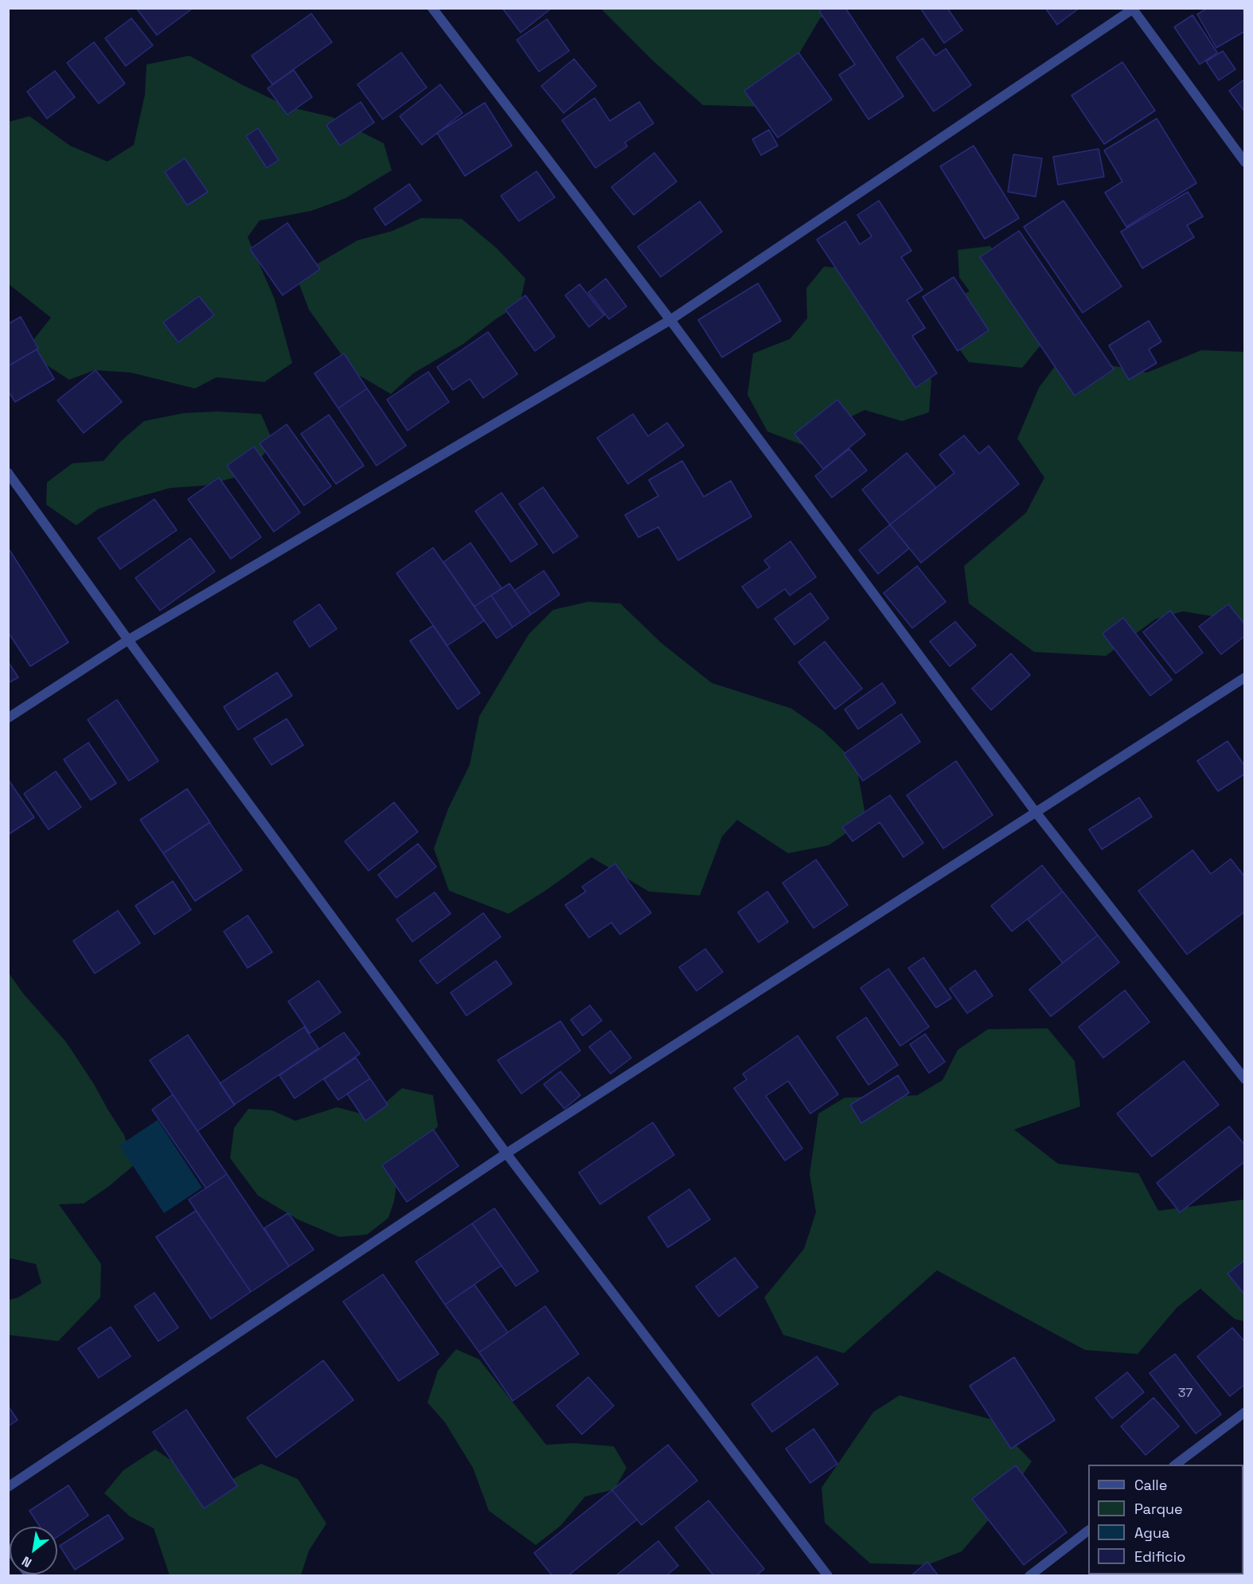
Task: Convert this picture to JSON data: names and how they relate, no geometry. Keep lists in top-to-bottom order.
{
  "house_numbers": ["37"],
  "legend": [
    "Calle",
    "Parque",
    "Agua",
    "Edificio"
  ],
  "north": "bottom left"
}
